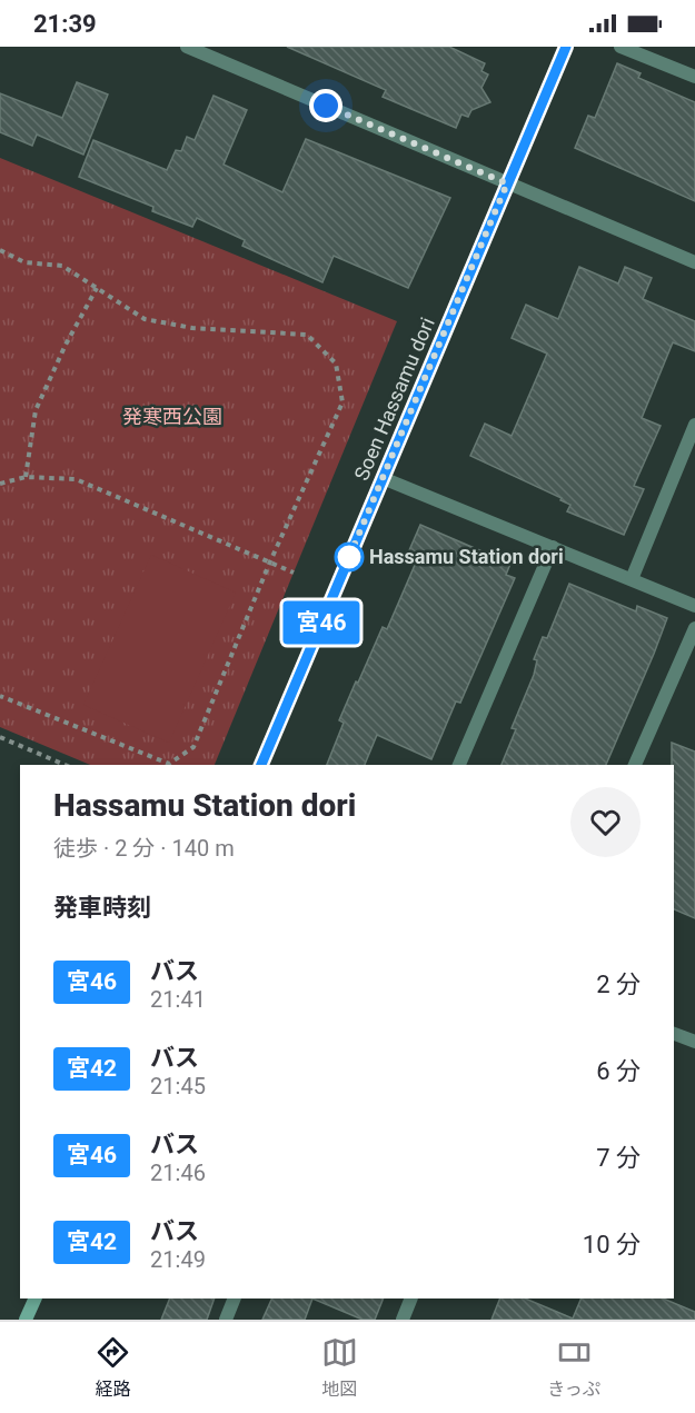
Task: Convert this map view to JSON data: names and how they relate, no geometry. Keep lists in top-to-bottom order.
{
  "streets": {
    "street": ["Soen Hassamu dori"]
  },
  "parks": ["発寒西公園"],
  "places": ["Hassamu Station dori"],
  "lines": ["bus line 宮46"],
  "page": {
    "status": "21:39",
    "on_map": "宮46",
    "heading": [
      ["Hassamu Station dori", "徒歩 · 2 分 · 140 m"],
      "発車時刻"
    ],
    "list": [
      {
        "mark": "宮46",
        "name": "バス",
        "note": "21:41",
        "value": "2 分"
      },
      {
        "mark": "宮42",
        "name": "バス",
        "note": "21:45",
        "value": "6 分"
      },
      {
        "mark": "宮46",
        "name": "バス",
        "note": "21:46",
        "value": "7 分"
      },
      {
        "mark": "宮42",
        "name": "バス",
        "note": "21:49",
        "value": "10 分"
      }
    ],
    "tabs": ["経路", "地図", "きっぷ"]
  }
}
